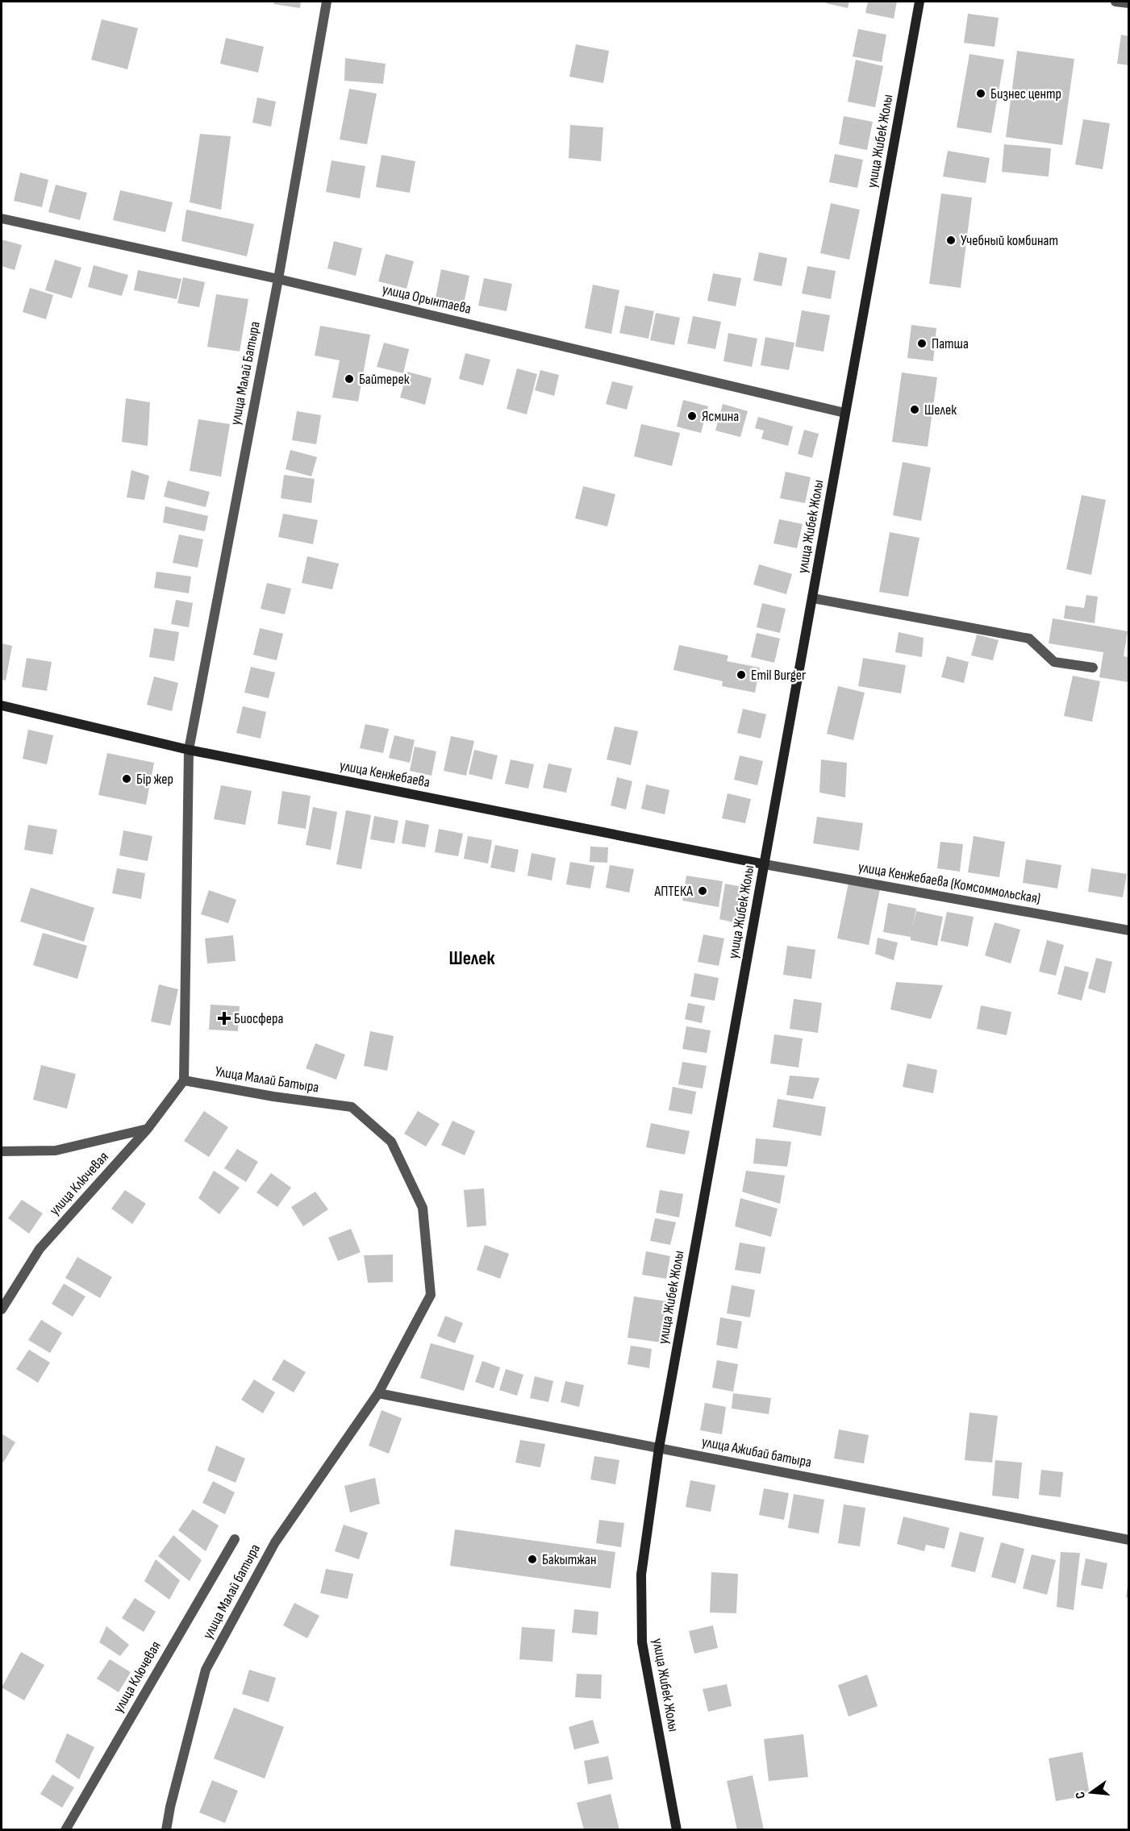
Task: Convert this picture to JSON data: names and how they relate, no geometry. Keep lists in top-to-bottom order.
{
  "streets": {
    "main road": ["улица Жибек Жолы", "улица Кенжебаева"],
    "street": [
      "улица Орынтаева",
      "улица Малай Батыра",
      "улица Кенжебаева (Комсоммольская)",
      "Улица Малай Батыра",
      "улица Ключевая",
      "улица Ажибай батыра",
      "улица Малай батыра"
    ]
  },
  "crossings": [
    ["улица Жибек Жолы", "улица Орынтаева"],
    ["улица Жибек Жолы", "улица Кенжебаева"],
    ["улица Жибек Жолы", "улица Кенжебаева (Комсоммольская)"],
    ["улица Жибек Жолы", "улица Ажибай батыра"],
    ["улица Орынтаева", "улица Малай Батыра"],
    ["улица Малай Батыра", "улица Кенжебаева"],
    ["улица Кенжебаева", "улица Кенжебаева (Комсоммольская)"],
    ["Улица Малай Батыра", "улица Ключевая"],
    ["Улица Малай Батыра", "улица Ажибай батыра"],
    ["Улица Малай Батыра", "улица Малай батыра"],
    ["улица Ажибай батыра", "улица Малай батыра"]
  ],
  "districts": ["Шелек"],
  "places": {
    "other": [
      "Бизнес центр",
      "Учебный комбинат",
      "Патша",
      "Байтерек",
      "Шелек",
      "Ясмина",
      "Emil Burger",
      "Бір жер",
      "АПТЕКА",
      "Бакытжан"
    ],
    "health": ["Биосфера"]
  },
  "north": "left"
}
